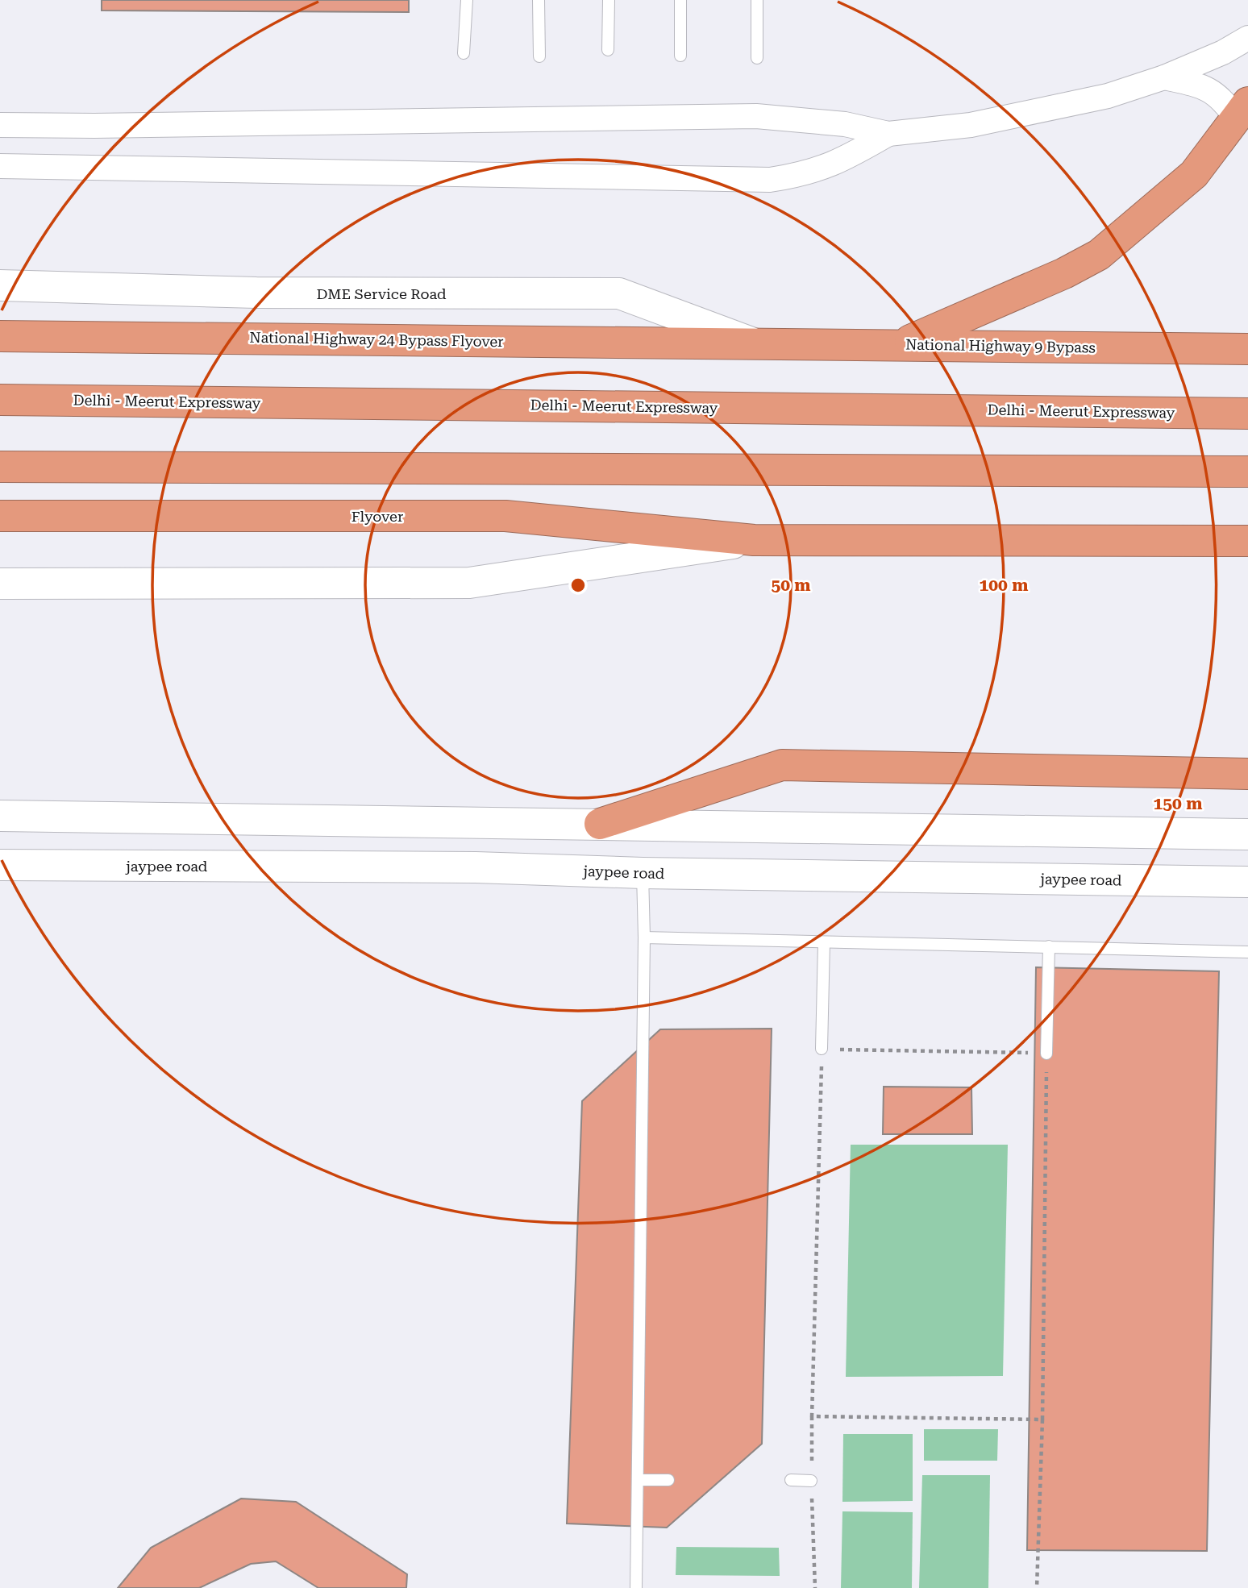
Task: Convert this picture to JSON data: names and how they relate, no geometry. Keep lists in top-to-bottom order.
{
  "streets": {
    "highway": [
      "National Highway 24 Bypass Flyover",
      "National Highway 9 Bypass",
      "Delhi - Meerut Expressway",
      "Flyover"
    ],
    "street": ["DME Service Road", "jaypee road"]
  },
  "crossings": [
    ["DME Service Road", "National Highway 24 Bypass Flyover"],
    ["DME Service Road", "National Highway 9 Bypass"],
    ["National Highway 24 Bypass Flyover", "National Highway 9 Bypass"]
  ],
  "rings": ["50 m", "100 m", "150 m"]
}
